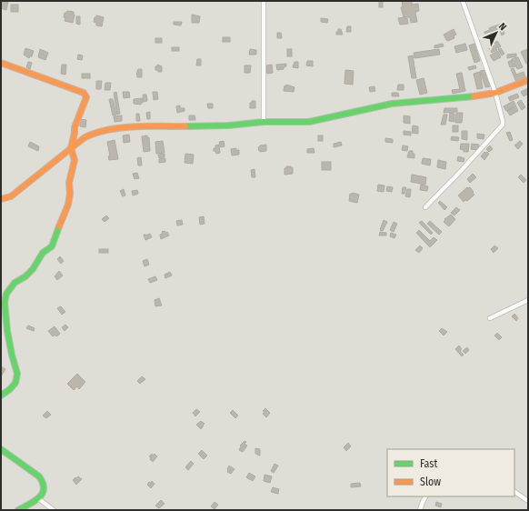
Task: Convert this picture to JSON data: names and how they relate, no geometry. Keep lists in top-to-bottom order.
{
  "legend": ["Fast", "Slow"],
  "north": "top right"
}
